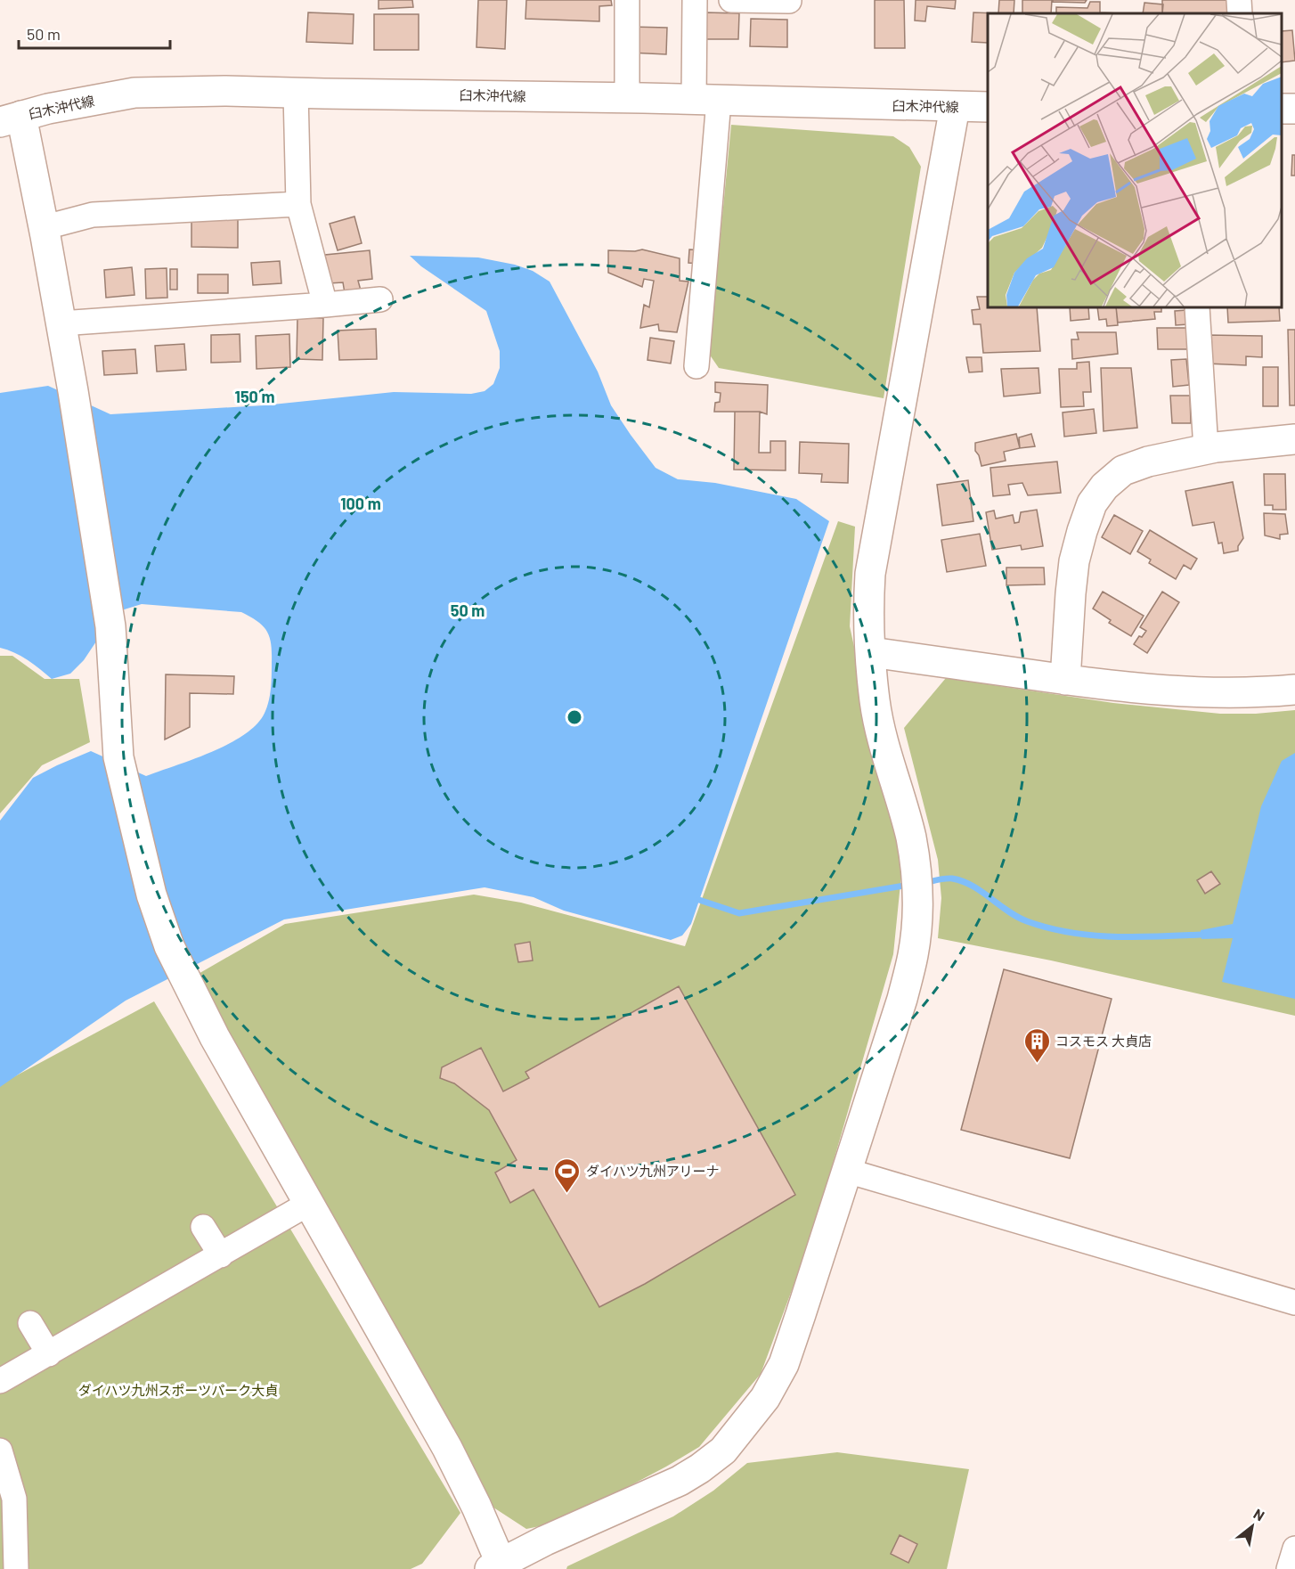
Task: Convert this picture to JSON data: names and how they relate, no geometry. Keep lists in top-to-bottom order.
{
  "streets": {
    "street": ["臼木沖代線"]
  },
  "parks": ["ダイハツ九州スポーツパーク大貞"],
  "places": {
    "building": ["コスモス 大貞店"],
    "sports": ["ダイハツ九州アリーナ"]
  },
  "scale_bar": "50 m",
  "north": "top right",
  "rings": ["150 m", "100 m", "50 m"]
}
